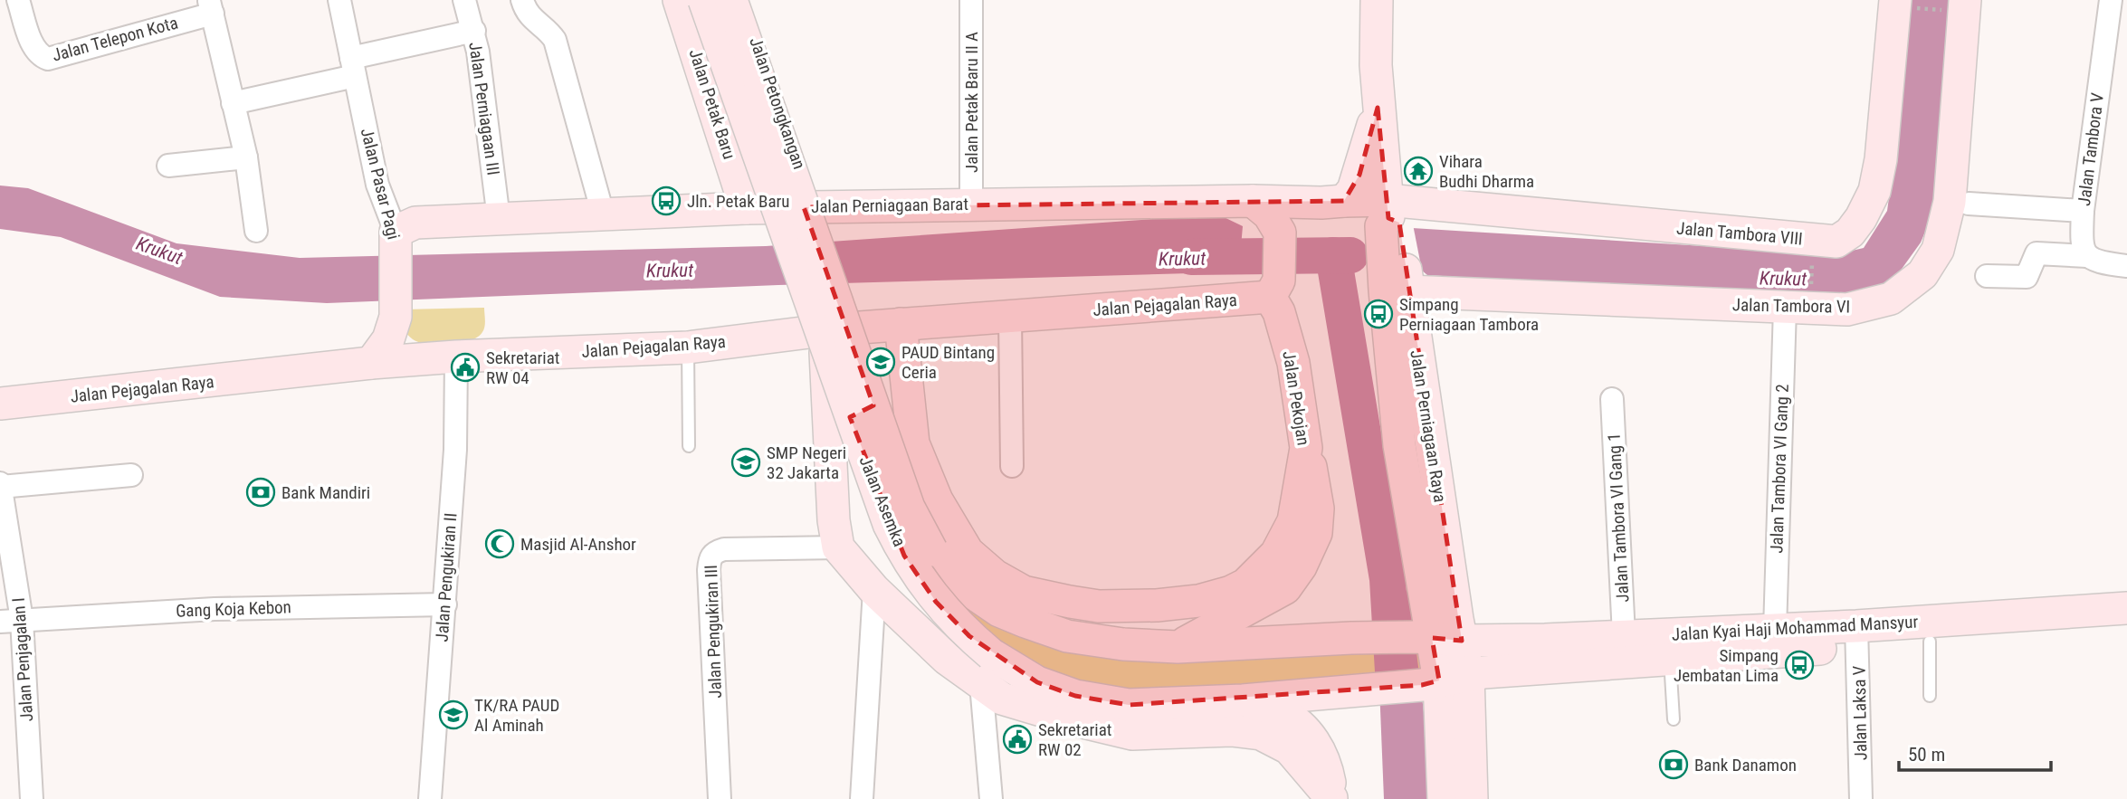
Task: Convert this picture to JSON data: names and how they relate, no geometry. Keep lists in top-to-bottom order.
{
  "streets": {
    "street": [
      "Jalan Telepon Kota",
      "Jalan Petak Baru II A",
      "Jalan Petongkangan",
      "Jalan Petak Baru",
      "Jalan Perniagaan III",
      "Jalan Tambora V",
      "Jalan Pasar Pagi",
      "Jalan Perniagaan Barat",
      "Jalan Tambora VIII",
      "Jalan Pejagalan Raya",
      "Jalan Tambora VI",
      "Jalan Pekojan",
      "Jalan Perniagaan Raya",
      "Jalan Tambora VI Gang 2",
      "Jalan Asemka",
      "Jalan Tambora VI Gang 1",
      "Jalan Pengukiran II",
      "Gang Koja Kebon",
      "Jalan Kyai Haji Mohammad Mansyur",
      "Jalan Pengukiran III",
      "Jalan Penjagalan I",
      "Jalan Laksa V"
    ]
  },
  "crossings": [
    ["Jalan Petak Baru II A", "Jalan Perniagaan Barat"],
    ["Jalan Petongkangan", "Jalan Perniagaan Barat"],
    ["Jalan Petak Baru", "Jalan Perniagaan Barat"],
    ["Jalan Perniagaan III", "Jalan Perniagaan Barat"],
    ["Jalan Pasar Pagi", "Jalan Perniagaan Barat"],
    ["Jalan Pasar Pagi", "Jalan Pejagalan Raya"],
    ["Jalan Perniagaan Barat", "Jalan Tambora VIII"],
    ["Jalan Perniagaan Barat", "Jalan Perniagaan Raya"],
    ["Jalan Tambora VIII", "Jalan Perniagaan Raya"],
    ["Jalan Pejagalan Raya", "Jalan Pekojan"],
    ["Jalan Pejagalan Raya", "Jalan Pengukiran II"],
    ["Jalan Tambora VI", "Jalan Perniagaan Raya"],
    ["Jalan Tambora VI", "Jalan Tambora VI Gang 2"],
    ["Jalan Perniagaan Raya", "Jalan Asemka"],
    ["Jalan Perniagaan Raya", "Jalan Kyai Haji Mohammad Mansyur"],
    ["Jalan Tambora VI Gang 2", "Jalan Kyai Haji Mohammad Mansyur"],
    ["Jalan Asemka", "Jalan Kyai Haji Mohammad Mansyur"],
    ["Jalan Tambora VI Gang 1", "Jalan Kyai Haji Mohammad Mansyur"],
    ["Jalan Pengukiran II", "Gang Koja Kebon"],
    ["Gang Koja Kebon", "Jalan Penjagalan I"],
    ["Jalan Kyai Haji Mohammad Mansyur", "Jalan Laksa V"]
  ],
  "water": ["Krukut"],
  "places": {
    "temple": ["Vihara Budhi Dharma"],
    "bus stop": ["Jln. Petak Baru", "Simpang Perniagaan Tambora", "Simpang Jembatan Lima"],
    "school or university": ["PAUD Bintang Ceria", "SMP Negeri 32 Jakarta", "TK/RA PAUD Al Aminah"],
    "public building": ["Sekretariat RW 04", "Sekretariat RW 02"],
    "bank": ["Bank Mandiri", "Bank Danamon"],
    "mosque": ["Masjid Al-Anshor"]
  },
  "scale_bar": "50 m"
}
